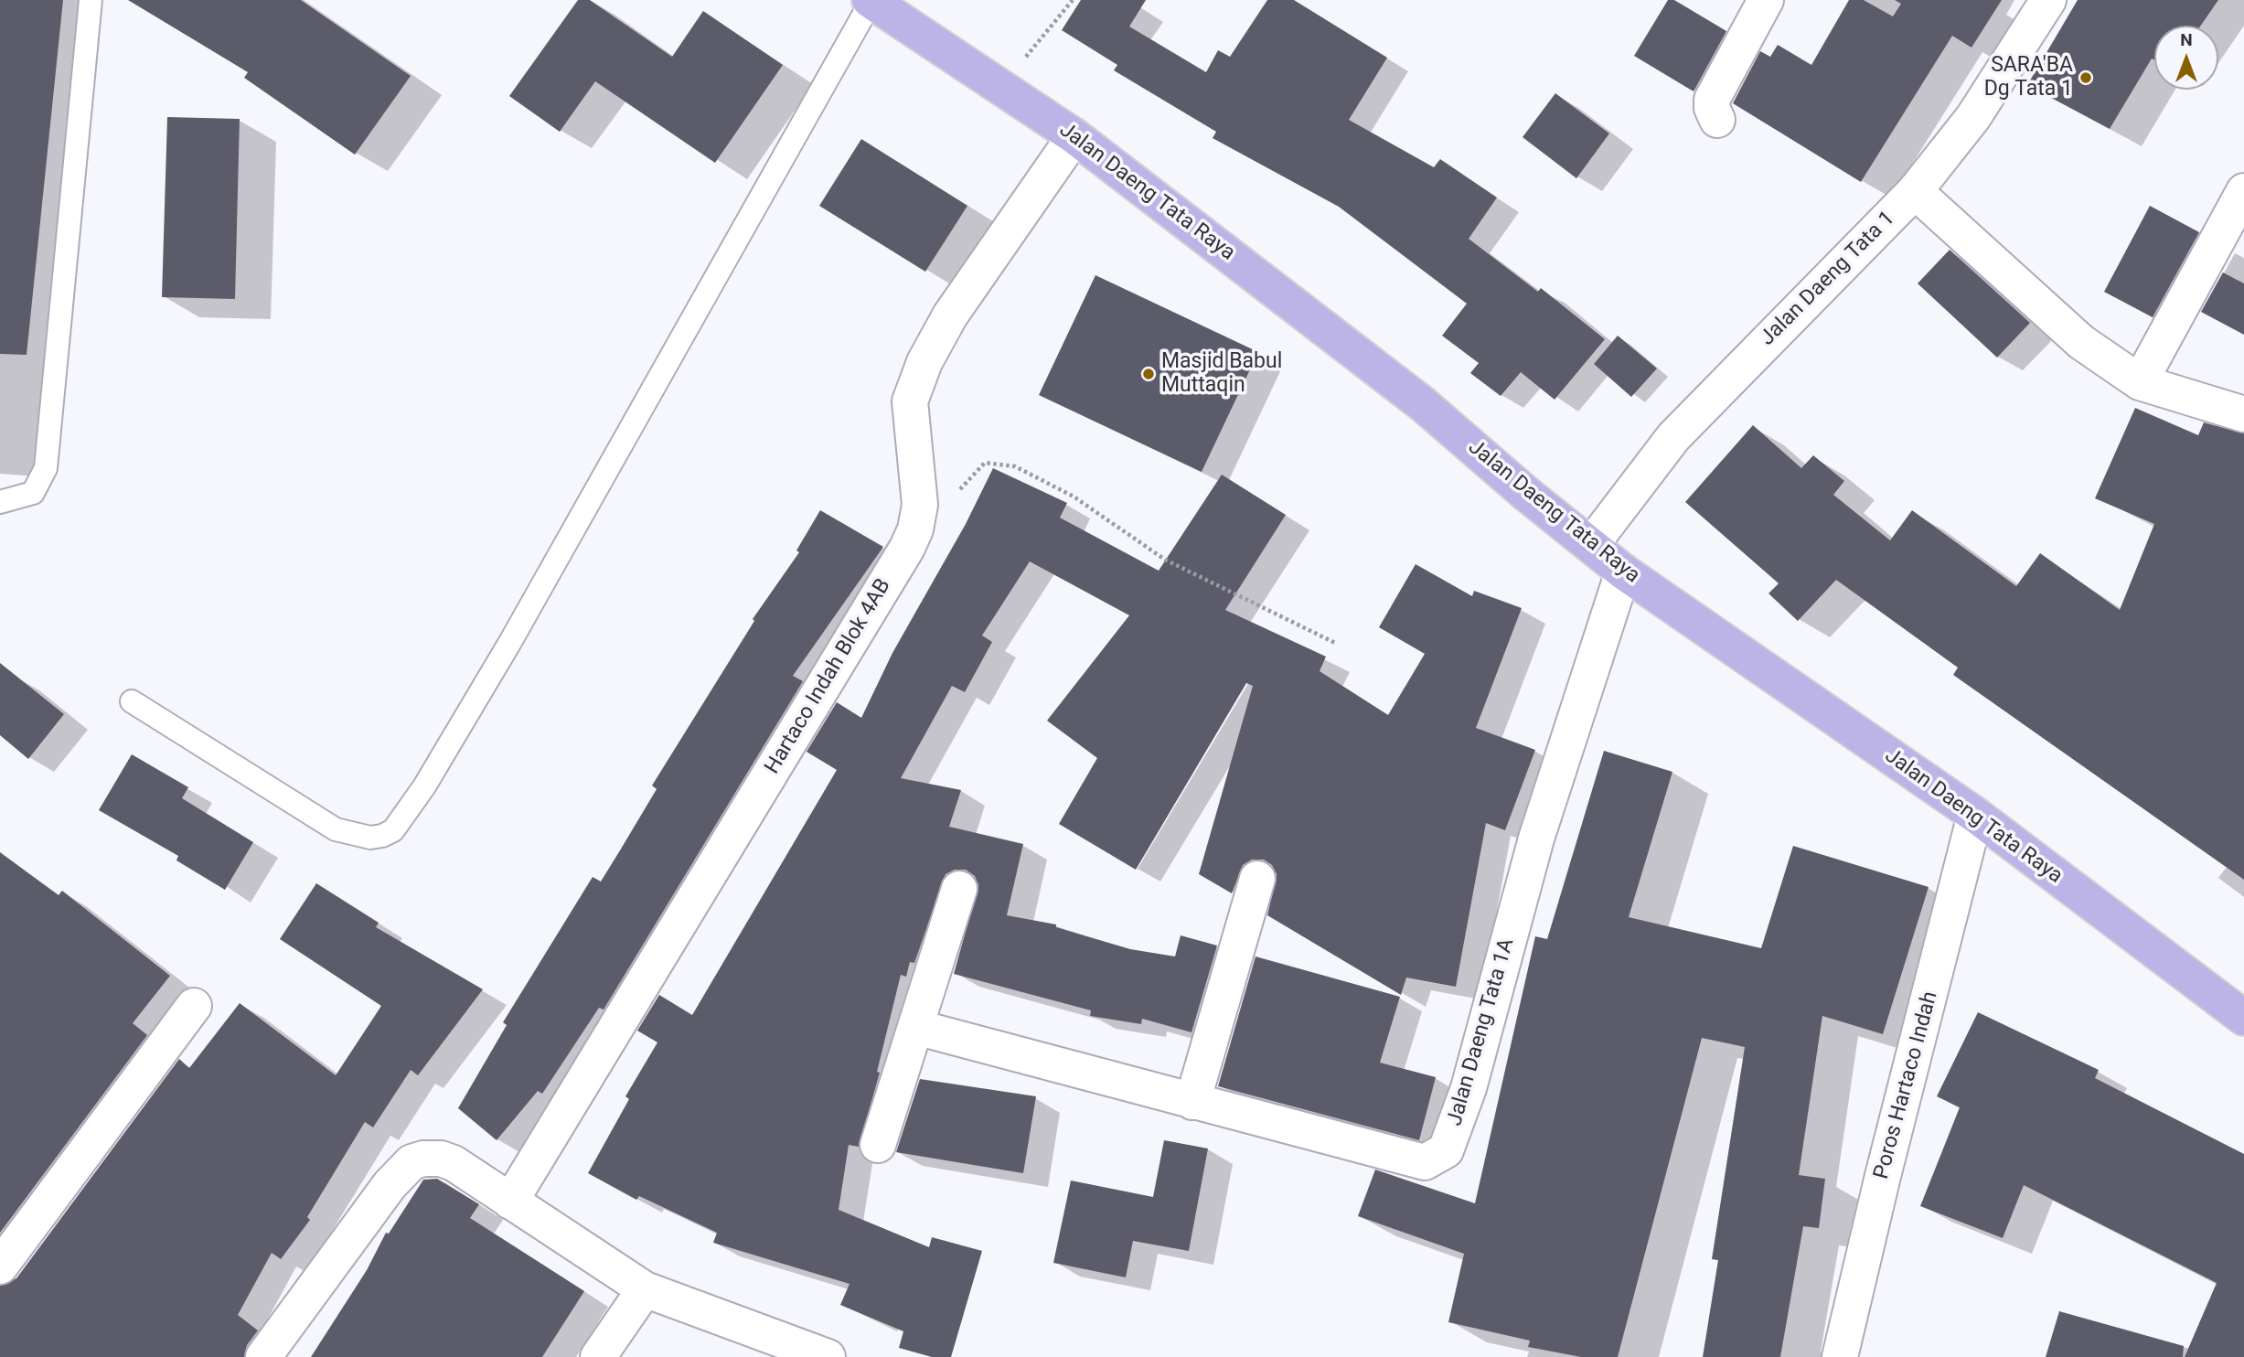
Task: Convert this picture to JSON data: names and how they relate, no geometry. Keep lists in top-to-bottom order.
{
  "streets": {
    "main road": ["Jalan Daeng Tata Raya"],
    "street": [
      "Jalan Daeng Tata 1",
      "Hartaco Indah Blok 4AB",
      "Jalan Daeng Tata 1A",
      "Poros Hartaco Indah"
    ]
  },
  "crossings": [
    ["Jalan Daeng Tata Raya", "Jalan Daeng Tata 1"],
    ["Jalan Daeng Tata Raya", "Hartaco Indah Blok 4AB"],
    ["Jalan Daeng Tata Raya", "Jalan Daeng Tata 1A"],
    ["Jalan Daeng Tata Raya", "Poros Hartaco Indah"]
  ],
  "places": ["SARA'BA Dg Tata 1", "Masjid Babul Muttaqin"],
  "north": "top"
}
